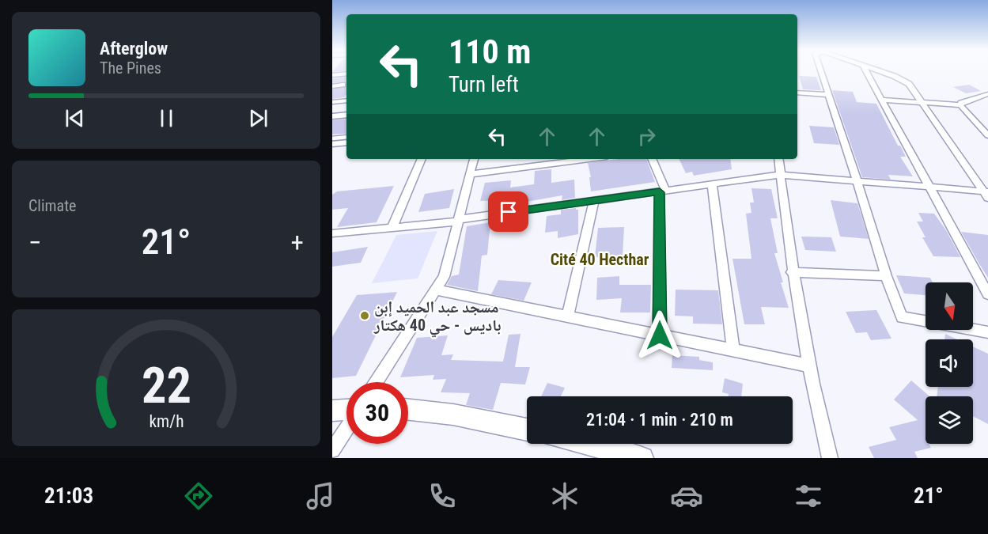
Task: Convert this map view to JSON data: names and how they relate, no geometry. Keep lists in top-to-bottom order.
{
  "districts": ["Cité 40 Hecthar"],
  "places": ["مسجد عبد الحميد إبن باديس - حي 40 هكتار"],
  "north": "bottom",
  "page": {
    "turn": ["110 m", "Turn left"],
    "song": ["Afterglow", "The Pines"],
    "tile": "Climate",
    "heat": ["−", "21°", "+"],
    "limit": "30",
    "trip": "21:04 · 1 min · 210 m",
    "tabs": ["21:03", "21°"],
    "gauge": ["22", "km/h"]
  }
}
